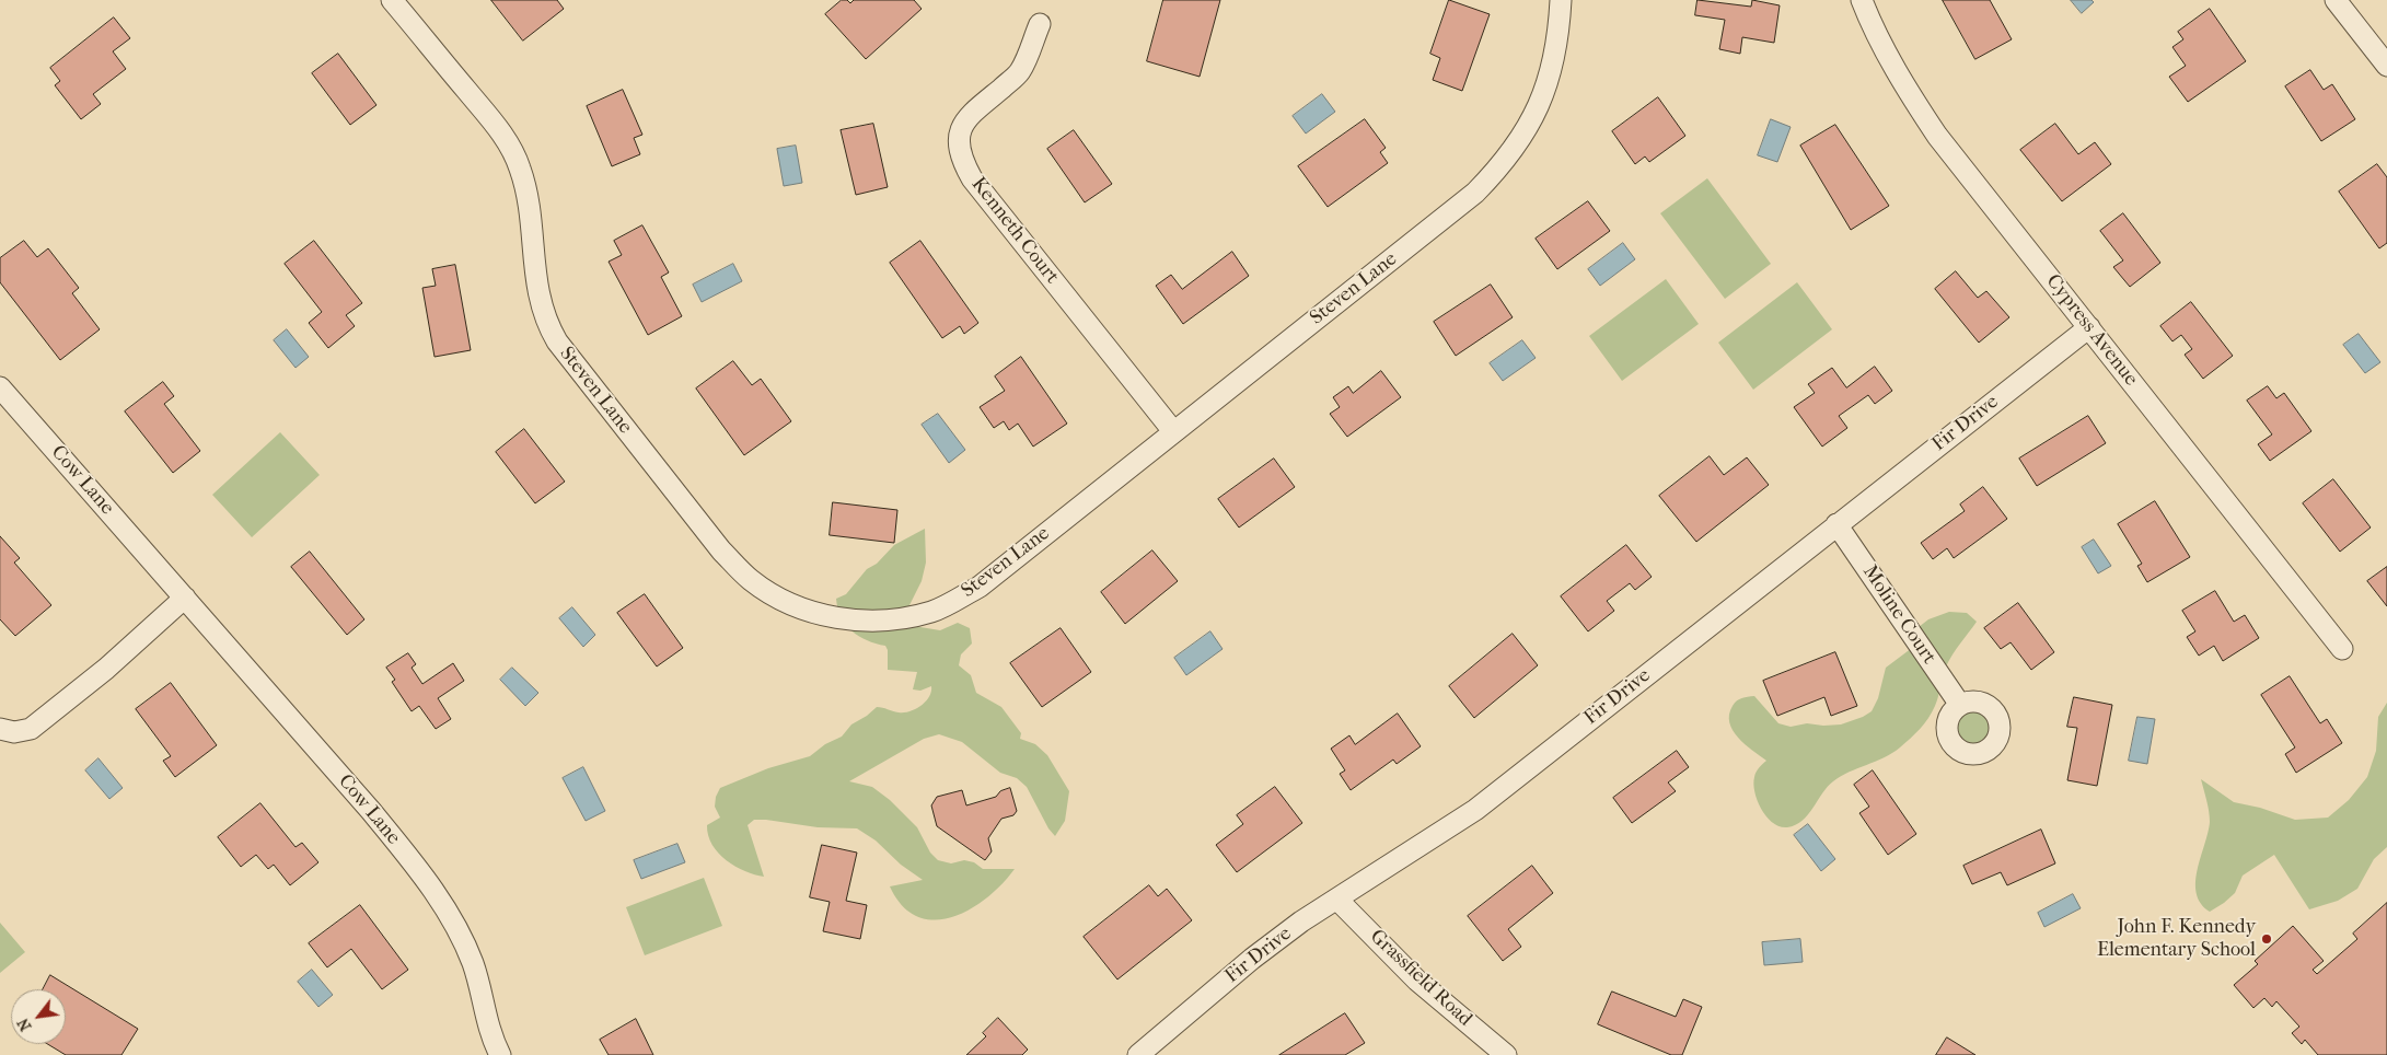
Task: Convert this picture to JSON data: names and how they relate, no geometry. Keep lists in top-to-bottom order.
{
  "streets": {
    "street": [
      "Kenneth Court",
      "Steven Lane",
      "Cypress Avenue",
      "Fir Drive",
      "Cow Lane",
      "Moline Court",
      "Grassfield Road"
    ]
  },
  "crossings": [
    ["Kenneth Court", "Steven Lane"],
    ["Cypress Avenue", "Fir Drive"],
    ["Fir Drive", "Moline Court"],
    ["Fir Drive", "Grassfield Road"]
  ],
  "places": ["John F. Kennedy Elementary School"],
  "north": "bottom left"
}
